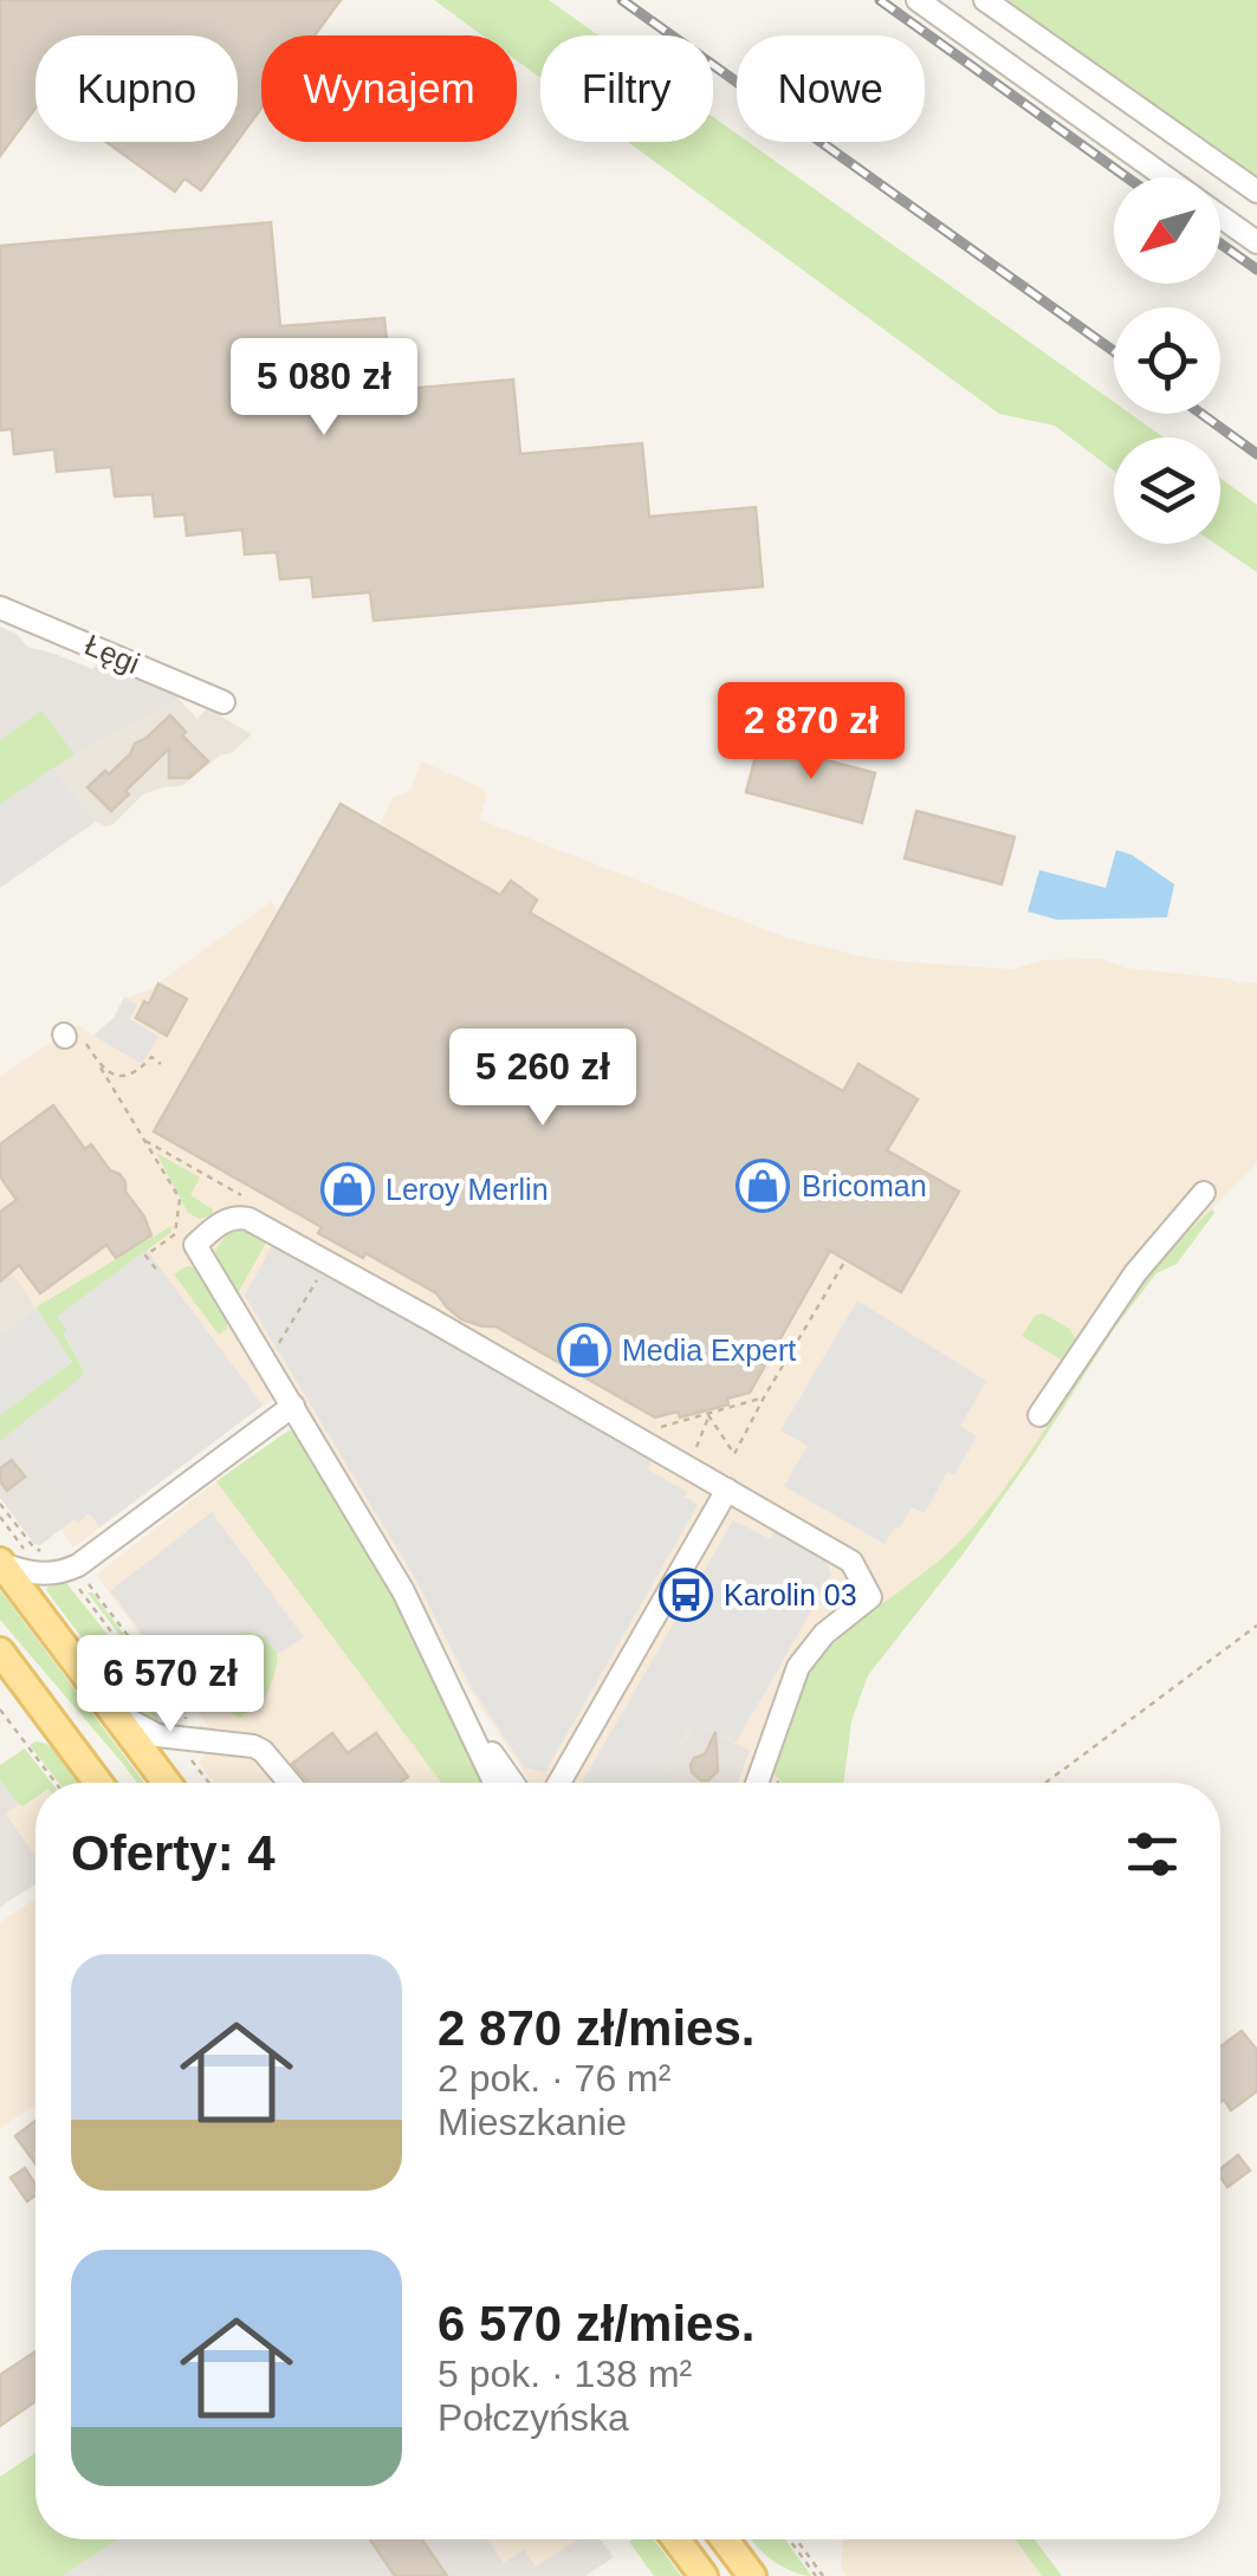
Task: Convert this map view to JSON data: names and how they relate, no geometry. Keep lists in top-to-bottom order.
{
  "streets": {
    "street": ["Łęgi"]
  },
  "places": {
    "shop": ["Bricoman", "Leroy Merlin", "Media Expert"],
    "bus stop": ["Karolin 03"]
  },
  "north": "bottom left",
  "page": {
    "chip": [
      "Kupno",
      "Wynajem",
      "Filtry",
      "Nowe"
    ],
    "price": [
      "5 080 zł",
      "2 870 zł",
      "5 260 zł",
      "6 570 zł"
    ],
    "heading": "Oferty: 4",
    "list": [
      {
        "name": "2 870 zł/mies.",
        "note": "2 pok. · 76 m² · Mieszkanie"
      },
      {
        "name": "6 570 zł/mies.",
        "note": "5 pok. · 138 m² · Połczyńska"
      }
    ]
  }
}
